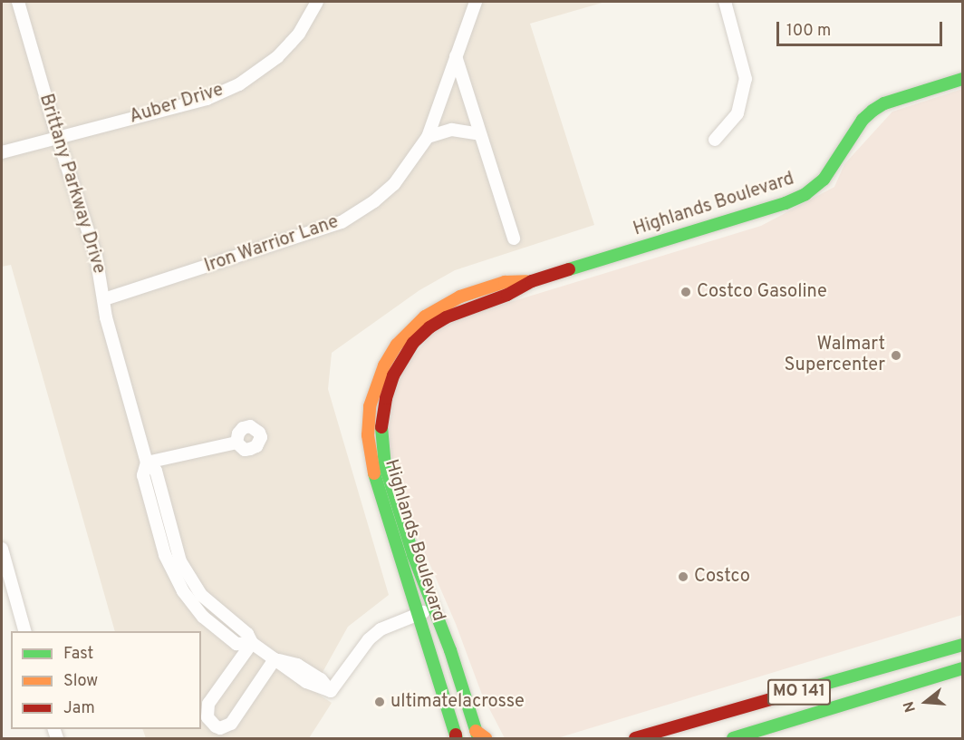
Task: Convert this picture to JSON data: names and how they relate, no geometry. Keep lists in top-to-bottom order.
{
  "streets": {
    "main road": ["Highlands Boulevard", "MO 141"],
    "street": ["Auber Drive", "Brittany Parkway Drive", "Iron Warrior Lane"]
  },
  "crossings": [
    ["Auber Drive", "Brittany Parkway Drive"],
    ["Brittany Parkway Drive", "Highlands Boulevard"],
    ["Brittany Parkway Drive", "Iron Warrior Lane"]
  ],
  "places": [
    "Costco Gasoline",
    "Walmart Supercenter",
    "Costco",
    "ultimatelacrosse"
  ],
  "legend": ["Fast", "Slow", "Jam"],
  "scale_bar": "100 m",
  "north": "left"
}
